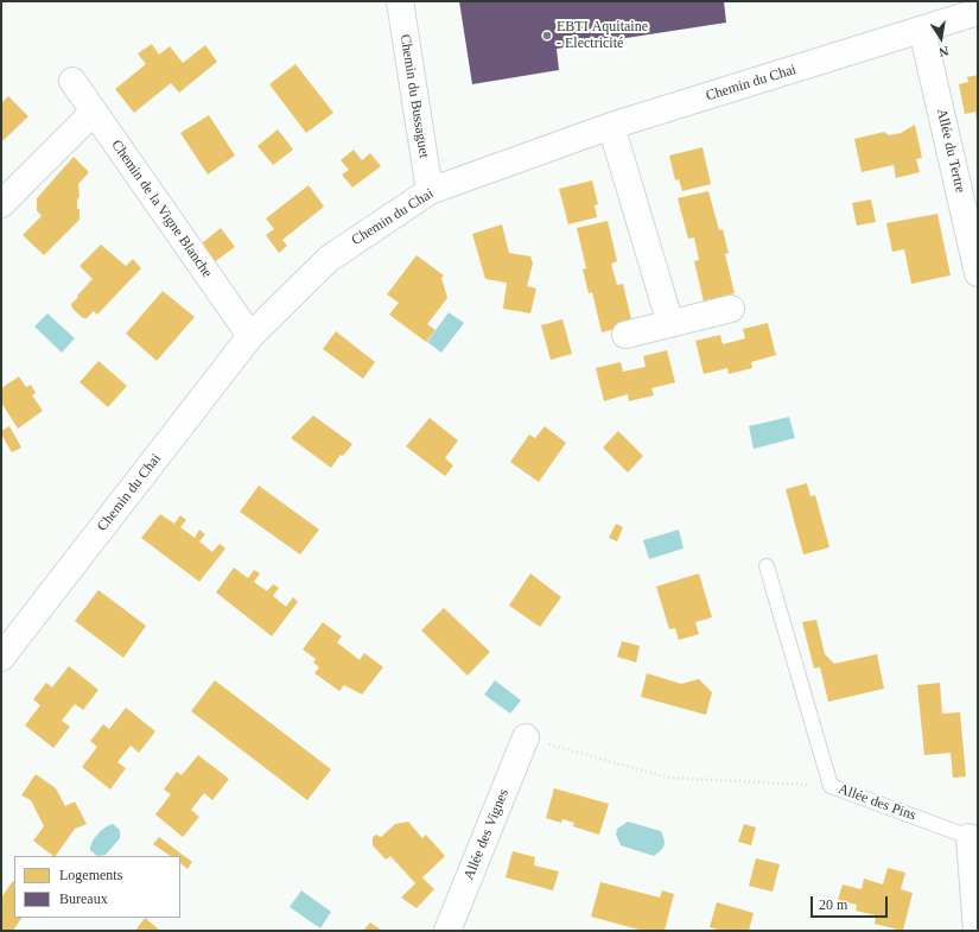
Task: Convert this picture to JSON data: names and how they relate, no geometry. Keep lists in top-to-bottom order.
{
  "streets": {
    "street": [
      "Chemin du Chai",
      "Chemin du Bussaguet",
      "Allée du Tertre",
      "Chemin de la Vigne Blanche",
      "Allée des Pins",
      "Allée des Vignes"
    ]
  },
  "crossings": [
    ["Chemin du Chai", "Chemin du Bussaguet"],
    ["Chemin du Chai", "Allée du Tertre"],
    ["Chemin du Chai", "Chemin de la Vigne Blanche"]
  ],
  "places": ["EBTI Aquitaine - Electricité"],
  "legend": ["Logements", "Bureaux"],
  "scale_bar": "20 m",
  "north": "bottom"
}
